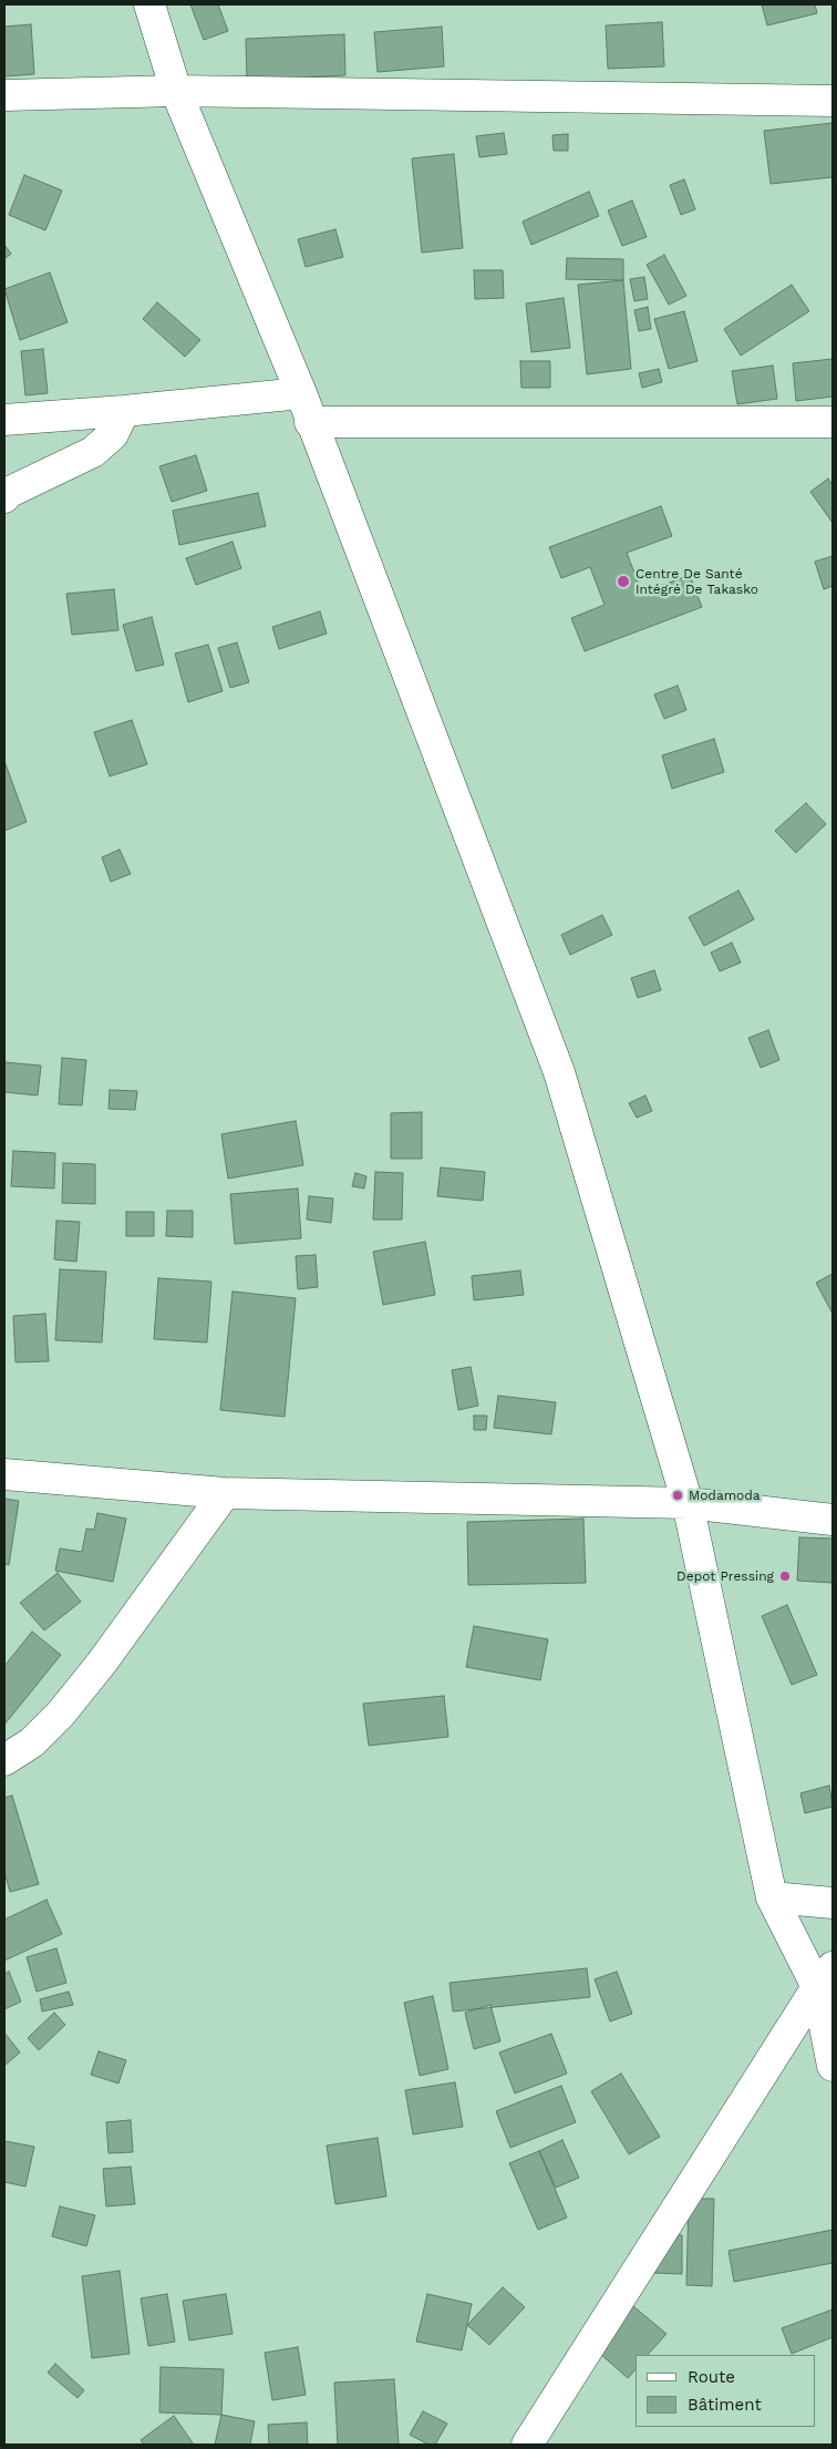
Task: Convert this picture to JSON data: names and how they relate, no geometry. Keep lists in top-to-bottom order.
{
  "places": ["Centre De Santé Intégré De Takasko", "Modamoda", "Depot Pressing"],
  "legend": ["Route", "Bâtiment"]
}
